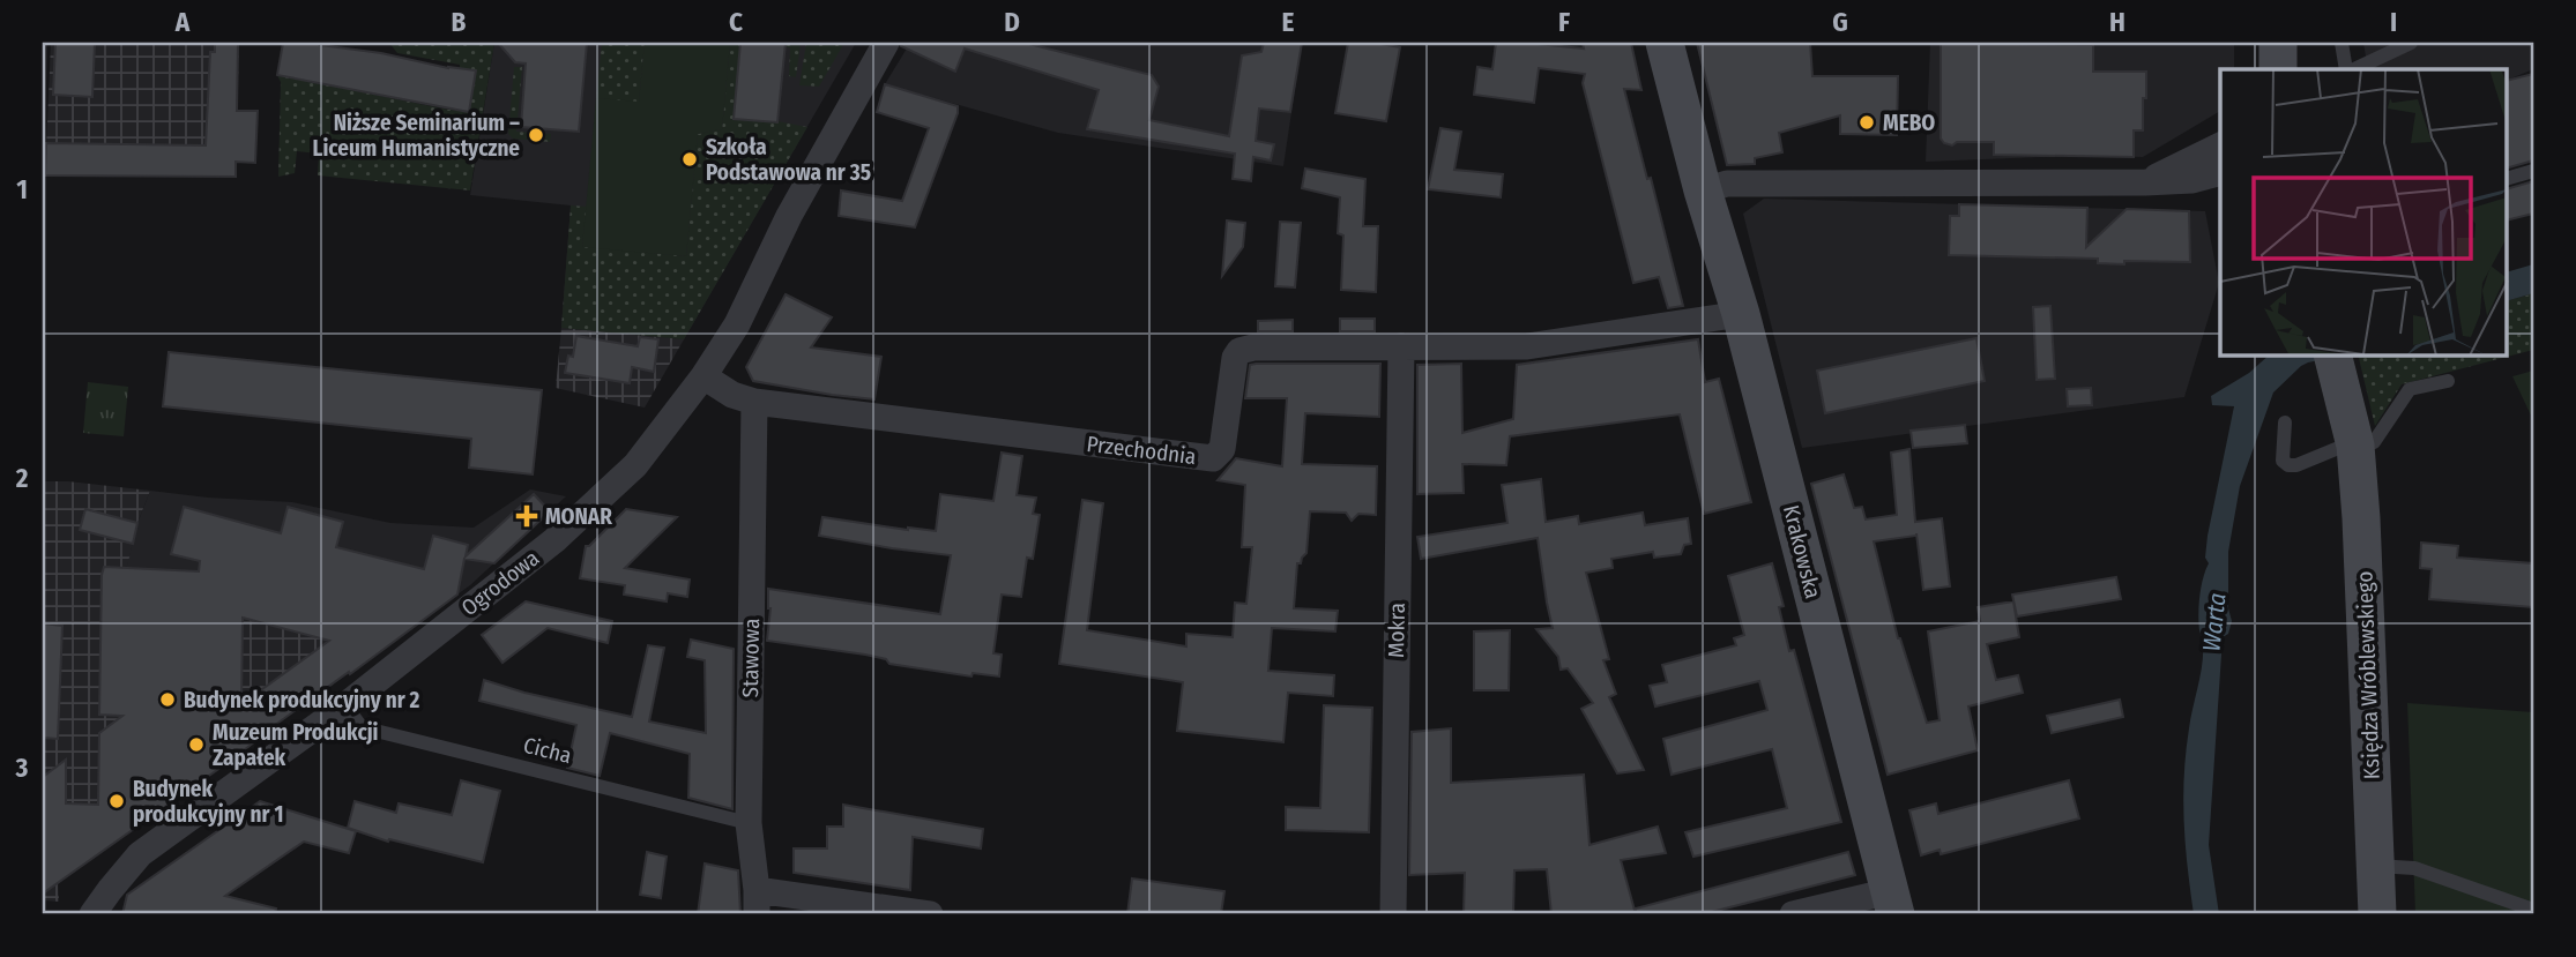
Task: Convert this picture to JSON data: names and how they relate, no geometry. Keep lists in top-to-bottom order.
{
  "streets": {
    "street": [
      "Przechodnia",
      "Krakowska",
      "Ogrodowa",
      "Mokra",
      "Stawowa",
      "Księdza Wróblewskiego"
    ],
    "lane": ["Cicha"]
  },
  "crossings": [
    ["Przechodnia", "Krakowska"],
    ["Przechodnia", "Ogrodowa"],
    ["Przechodnia", "Mokra"],
    ["Przechodnia", "Stawowa"],
    ["Ogrodowa", "Cicha"],
    ["Stawowa", "Cicha"]
  ],
  "water": ["Warta"],
  "places": {
    "other": [
      "MEBO",
      "Niższe Seminarium – Liceum Humanistyczne",
      "Szkoła Podstawowa nr 35",
      "Budynek produkcyjny nr 2",
      "Muzeum Produkcji Zapałek",
      "Budynek produkcyjny nr 1"
    ],
    "health": ["MONAR"]
  },
  "grid": {
    "columns": [
      "A",
      "B",
      "C",
      "D",
      "E",
      "F",
      "G",
      "H",
      "I"
    ],
    "rows": ["1", "2", "3"]
  }
}
